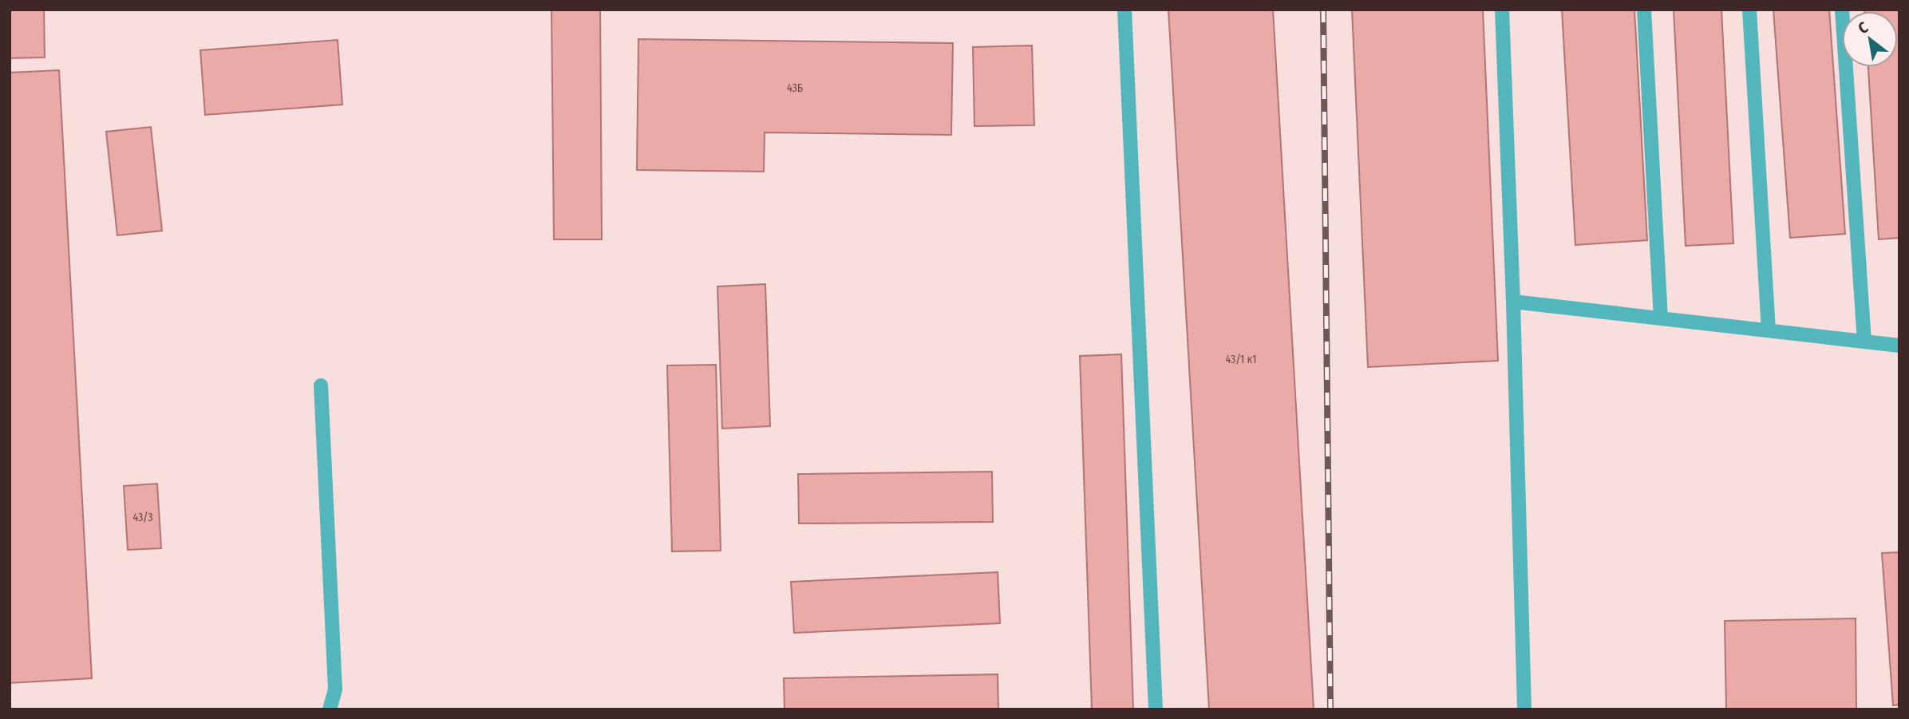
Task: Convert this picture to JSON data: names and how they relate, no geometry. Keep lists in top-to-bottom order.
{
  "house_numbers": ["43Б", "43/1 к1", "43/3"],
  "north": "top left"
}
